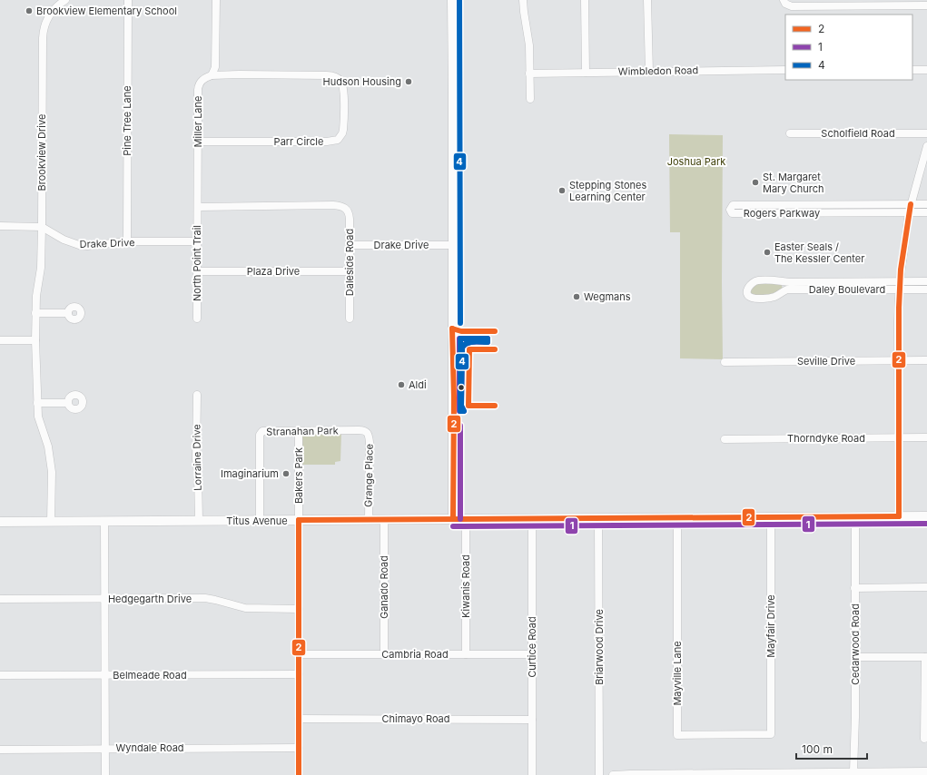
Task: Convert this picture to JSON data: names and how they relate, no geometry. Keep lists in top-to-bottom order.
{
  "streets": {
    "main road": ["Titus Avenue"],
    "street": [
      "Wimbledon Road",
      "Pine Tree Lane",
      "Miller Lane",
      "Scholfield Road",
      "Parr Circle",
      "Brookview Drive",
      "Rogers Parkway",
      "Drake Drive",
      "Daleside Road",
      "North Point Trail",
      "Plaza Drive",
      "Daley Boulevard",
      "Seville Drive",
      "Stranahan Park",
      "Thorndyke Road",
      "Lorraine Drive",
      "Bakers Park",
      "Grange Place",
      "Kiwanis Road",
      "Ganado Road",
      "Hedgegarth Drive",
      "Mayfair Drive",
      "Cedarwood Road",
      "Curtice Road",
      "Briarwood Drive",
      "Cambria Road",
      "Mayville Lane",
      "Belmeade Road",
      "Chimayo Road",
      "Wyndale Road"
    ]
  },
  "crossings": [
    ["Pine Tree Lane", "Drake Drive"],
    ["Miller Lane", "Parr Circle"],
    ["Miller Lane", "Daleside Road"],
    ["Miller Lane", "North Point Trail"],
    ["Brookview Drive", "Drake Drive"],
    ["Brookview Drive", "Titus Avenue"],
    ["Drake Drive", "Daleside Road"],
    ["Drake Drive", "North Point Trail"],
    ["Daleside Road", "North Point Trail"],
    ["Daleside Road", "Plaza Drive"],
    ["North Point Trail", "Plaza Drive"],
    ["Stranahan Park", "Bakers Park"],
    ["Stranahan Park", "Grange Place"],
    ["Stranahan Park", "Titus Avenue"],
    ["Lorraine Drive", "Titus Avenue"],
    ["Bakers Park", "Titus Avenue"],
    ["Bakers Park", "Hedgegarth Drive"],
    ["Bakers Park", "Cambria Road"],
    ["Bakers Park", "Belmeade Road"],
    ["Bakers Park", "Chimayo Road"],
    ["Bakers Park", "Wyndale Road"],
    ["Grange Place", "Titus Avenue"],
    ["Titus Avenue", "Kiwanis Road"],
    ["Titus Avenue", "Ganado Road"],
    ["Titus Avenue", "Mayfair Drive"],
    ["Titus Avenue", "Cedarwood Road"],
    ["Titus Avenue", "Curtice Road"],
    ["Titus Avenue", "Briarwood Drive"],
    ["Titus Avenue", "Mayville Lane"],
    ["Kiwanis Road", "Cambria Road"],
    ["Ganado Road", "Cambria Road"],
    ["Mayfair Drive", "Mayville Lane"],
    ["Curtice Road", "Cambria Road"],
    ["Curtice Road", "Chimayo Road"]
  ],
  "parks": ["Joshua Park"],
  "places": [
    "Brookview Elementary School",
    "Hudson Housing",
    "St. Margaret Mary Church",
    "Stepping Stones Learning Center",
    "Easter Seals / The Kessler Center",
    "Wegmans",
    "Aldi",
    "Imaginarium"
  ],
  "lines": ["transit line 4", "transit line 2", "transit line 1"],
  "legend": ["2", "1", "4"],
  "scale_bar": "100 m"
}
